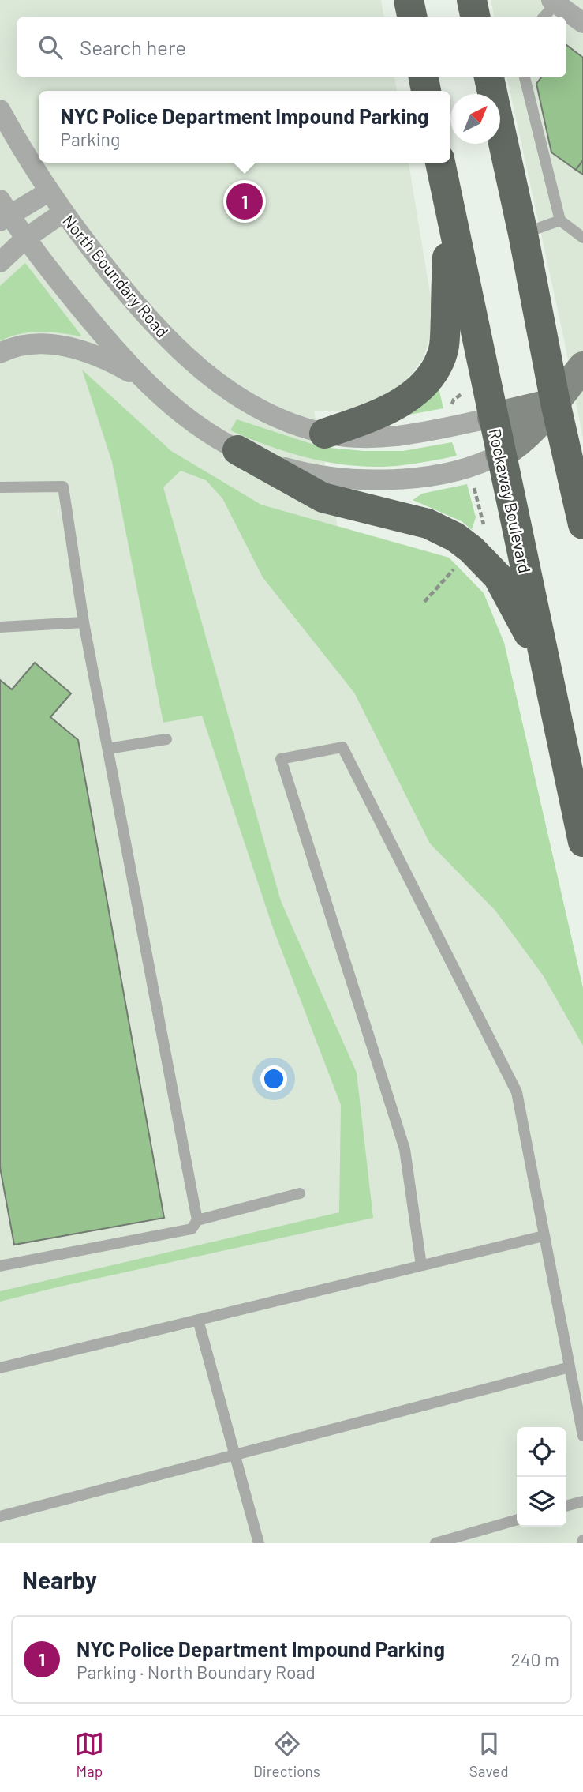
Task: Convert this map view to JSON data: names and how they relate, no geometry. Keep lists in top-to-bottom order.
{
  "streets": {
    "highway": ["Rockaway Boulevard"],
    "main road": ["North Boundary Road"]
  },
  "crossings": [
    ["North Boundary Road", "Rockaway Boulevard"]
  ],
  "north": "top right",
  "page": {
    "search": "Search here",
    "popup": ["NYC Police Department Impound Parking", "Parking"],
    "pins": "1",
    "heading": "Nearby",
    "list": [
      {
        "mark": "1",
        "name": "NYC Police Department Impound Parking",
        "note": "Parking · North Boundary Road",
        "value": "240 m"
      }
    ],
    "nav": ["Map", "Directions", "Saved"]
  }
}
